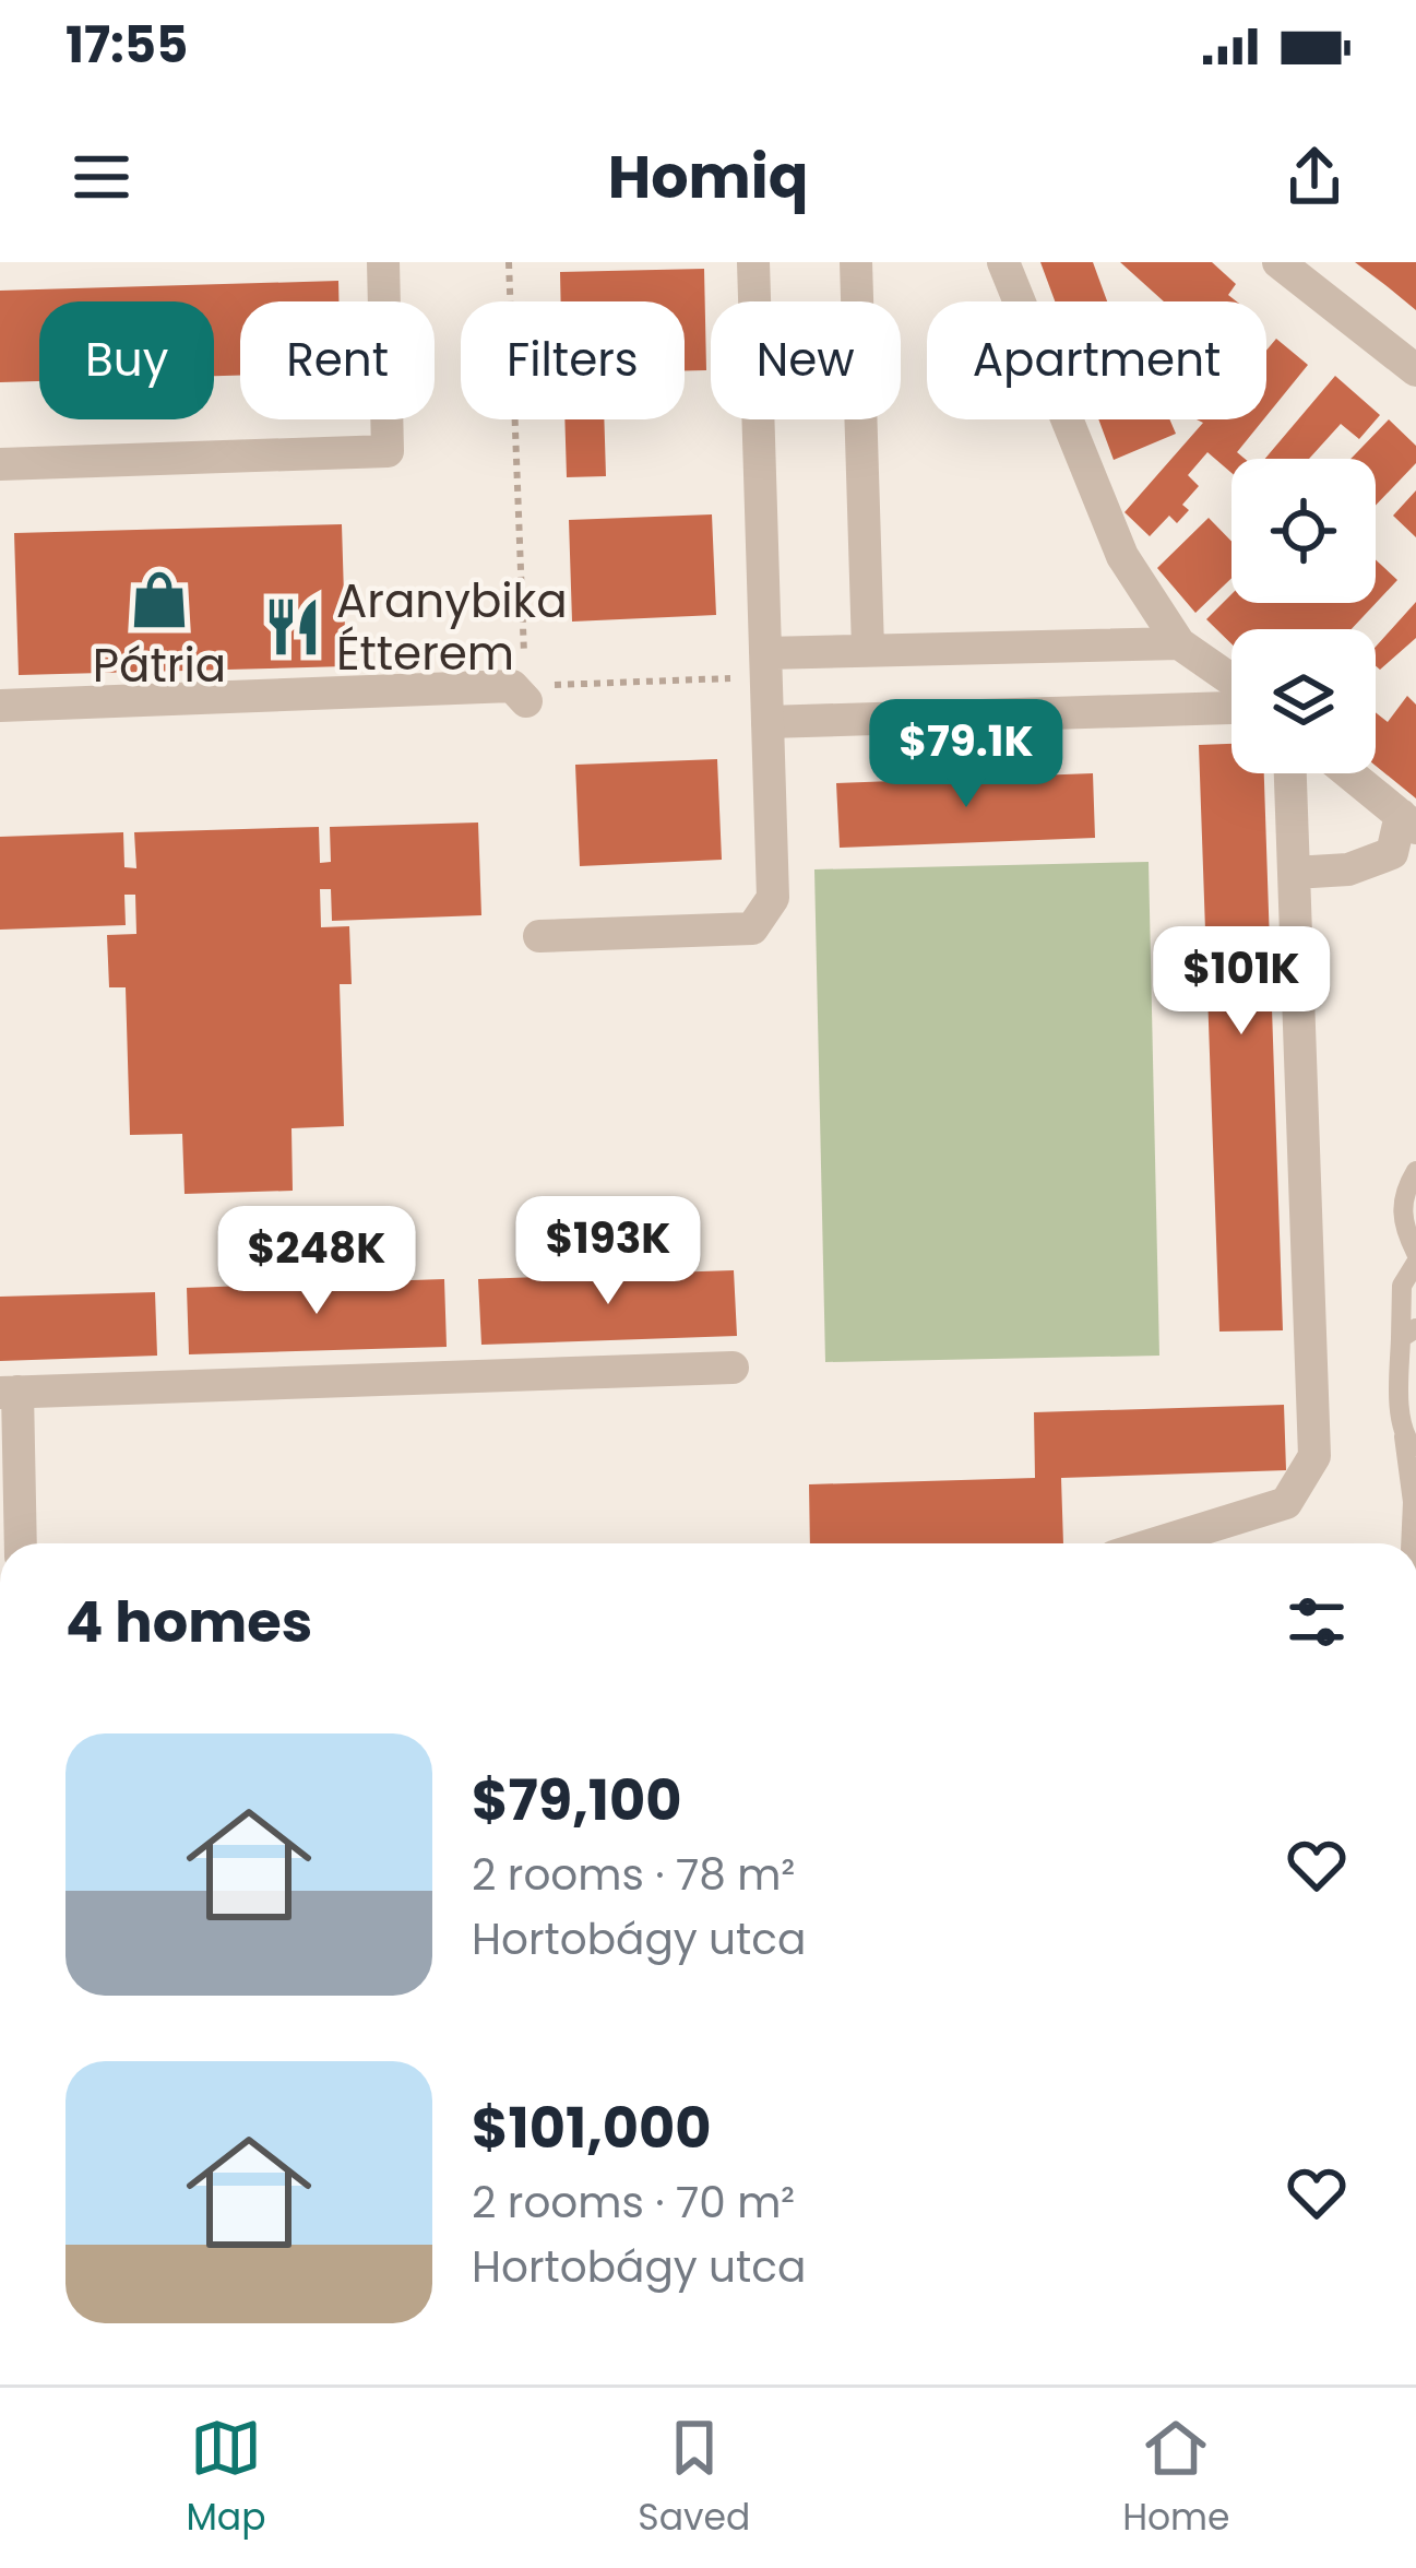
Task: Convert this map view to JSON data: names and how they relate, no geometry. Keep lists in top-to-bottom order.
{
  "places": {
    "shop": ["Pátria"],
    "restaurant": ["Aranybika Étterem"]
  },
  "page": {
    "status": "17:55",
    "header": "Homiq",
    "chip": [
      "Buy",
      "Rent",
      "Filters",
      "New",
      "Apartment"
    ],
    "price": [
      "$79.1K",
      "$101K",
      "$193K",
      "$248K"
    ],
    "heading": "4 homes",
    "list": [
      {
        "name": "$79,100",
        "note": "2 rooms · 78 m² · Hortobágy utca"
      },
      {
        "name": "$101,000",
        "note": "2 rooms · 70 m² · Hortobágy utca"
      }
    ],
    "tabs": ["Map", "Saved", "Home"]
  }
}
